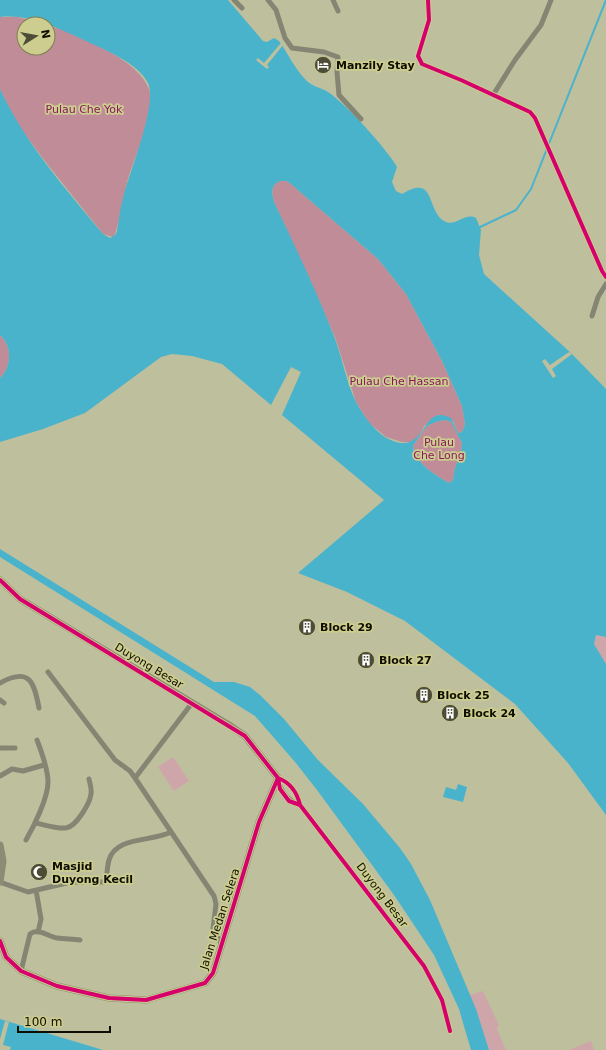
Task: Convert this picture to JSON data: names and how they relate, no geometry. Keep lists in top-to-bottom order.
{
  "streets": {
    "street": ["Duyong Besar", "Jalan Medan Selera"]
  },
  "crossings": [
    ["Duyong Besar", "Jalan Medan Selera"]
  ],
  "parks": ["Pulau Che Yok", "Pulau Che Hassan", "Pulau Che Long"],
  "places": {
    "hotel": ["Manzily Stay"],
    "building": [
      "Block 29",
      "Block 27",
      "Block 25",
      "Block 24"
    ],
    "mosque": ["Masjid Duyong Kecil"]
  },
  "scale_bar": "100 m",
  "north": "right"
}
